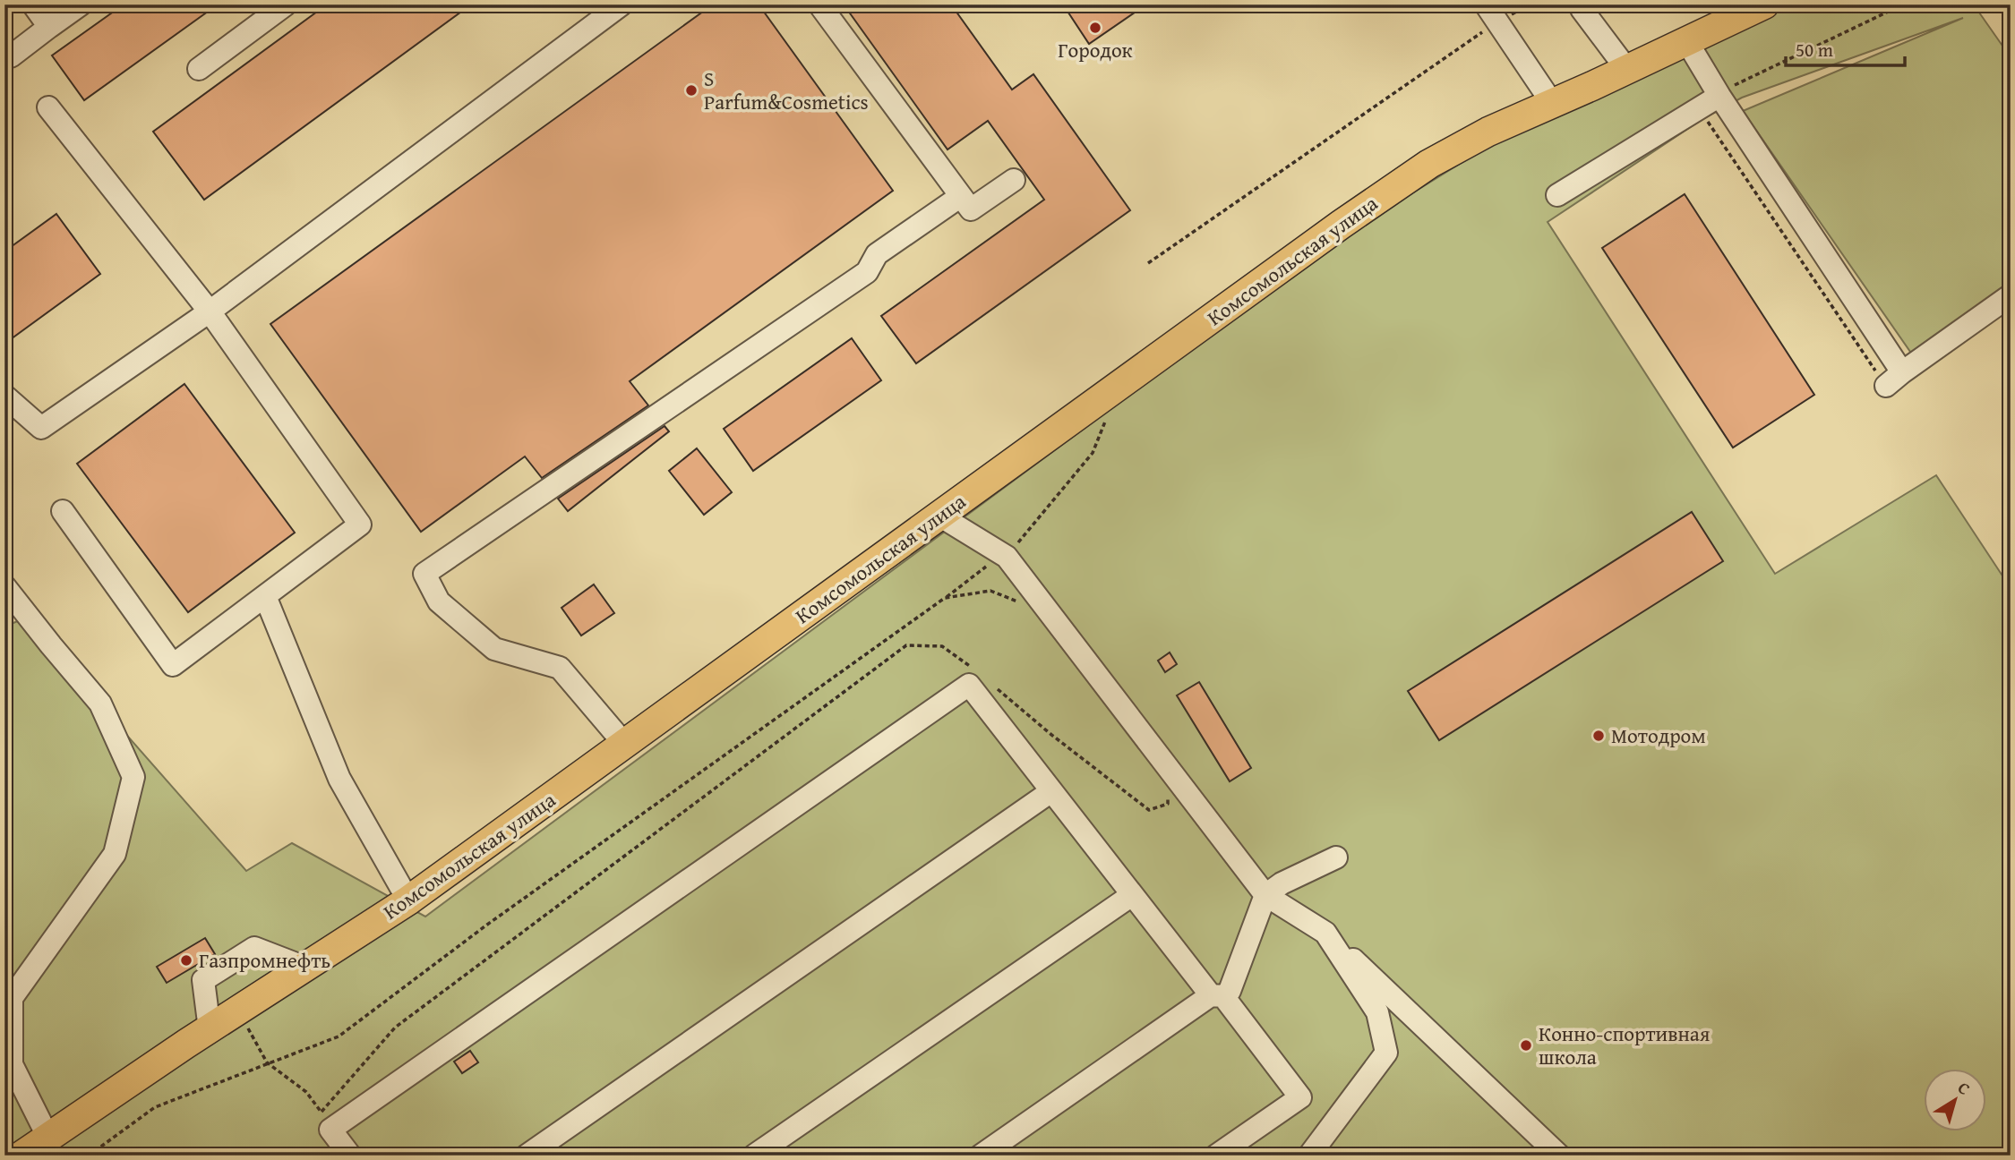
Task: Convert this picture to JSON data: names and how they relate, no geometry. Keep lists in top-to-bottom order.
{
  "streets": {
    "main road": ["Комсомольская улица"]
  },
  "places": [
    "Городок",
    "S Parfum&Cosmetics",
    "Мотодром",
    "Газпромнефть",
    "Конно-спортивная школа"
  ],
  "scale_bar": "50 m",
  "north": "top right"
}
